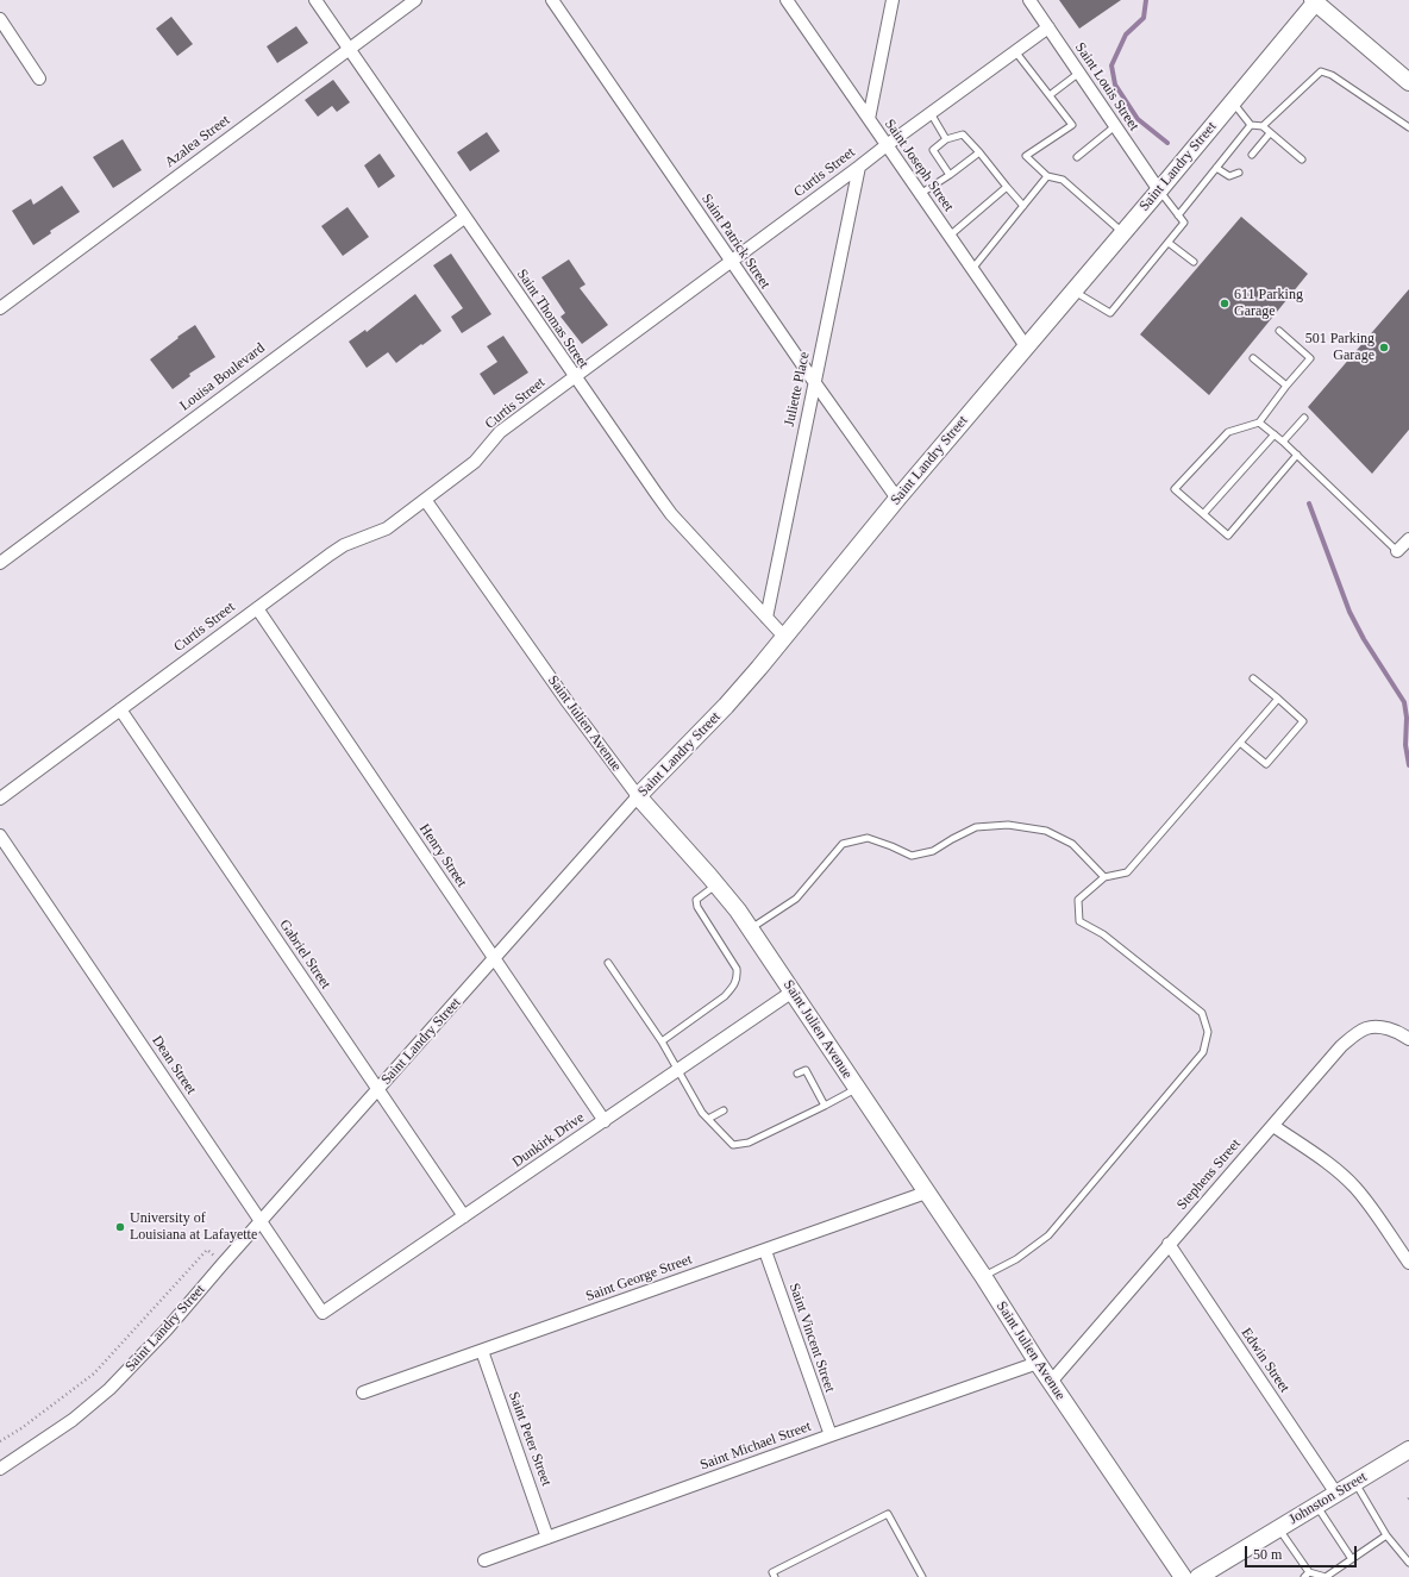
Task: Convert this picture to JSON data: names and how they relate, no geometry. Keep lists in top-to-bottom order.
{
  "streets": {
    "street": [
      "Saint Louis Street",
      "Azalea Street",
      "Saint Joseph Street",
      "Saint Landry Street",
      "Curtis Street",
      "Saint Patrick Street",
      "Saint Thomas Street",
      "Louisa Boulevard",
      "Juliette Place",
      "Saint Julien Avenue",
      "Henry Street",
      "Gabriel Street",
      "Dean Street",
      "Dunkirk Drive",
      "Stephens Street",
      "Saint George Street",
      "Saint Vincent Street",
      "Edwin Street",
      "Saint Peter Street",
      "Saint Michael Street",
      "Johnston Street"
    ]
  },
  "crossings": [
    ["Saint Louis Street", "Saint Landry Street"],
    ["Saint Louis Street", "Curtis Street"],
    ["Azalea Street", "Saint Thomas Street"],
    ["Saint Joseph Street", "Saint Landry Street"],
    ["Saint Joseph Street", "Curtis Street"],
    ["Saint Landry Street", "Saint Patrick Street"],
    ["Saint Landry Street", "Saint Thomas Street"],
    ["Saint Landry Street", "Saint Julien Avenue"],
    ["Saint Landry Street", "Henry Street"],
    ["Saint Landry Street", "Gabriel Street"],
    ["Saint Landry Street", "Dean Street"],
    ["Curtis Street", "Saint Patrick Street"],
    ["Curtis Street", "Saint Thomas Street"],
    ["Curtis Street", "Juliette Place"],
    ["Curtis Street", "Saint Julien Avenue"],
    ["Curtis Street", "Henry Street"],
    ["Curtis Street", "Gabriel Street"],
    ["Saint Patrick Street", "Juliette Place"],
    ["Saint Thomas Street", "Louisa Boulevard"],
    ["Saint Thomas Street", "Juliette Place"],
    ["Saint Julien Avenue", "Dunkirk Drive"],
    ["Saint Julien Avenue", "Stephens Street"],
    ["Saint Julien Avenue", "Saint George Street"],
    ["Saint Julien Avenue", "Saint Michael Street"],
    ["Henry Street", "Dunkirk Drive"],
    ["Gabriel Street", "Dunkirk Drive"],
    ["Dean Street", "Dunkirk Drive"],
    ["Stephens Street", "Edwin Street"],
    ["Saint George Street", "Saint Vincent Street"],
    ["Saint George Street", "Saint Peter Street"],
    ["Saint Vincent Street", "Saint Michael Street"],
    ["Edwin Street", "Johnston Street"],
    ["Saint Peter Street", "Saint Michael Street"]
  ],
  "places": ["611 Parking Garage", "501 Parking Garage", "University of Louisiana at Lafayette"],
  "scale_bar": "50 m"
}
